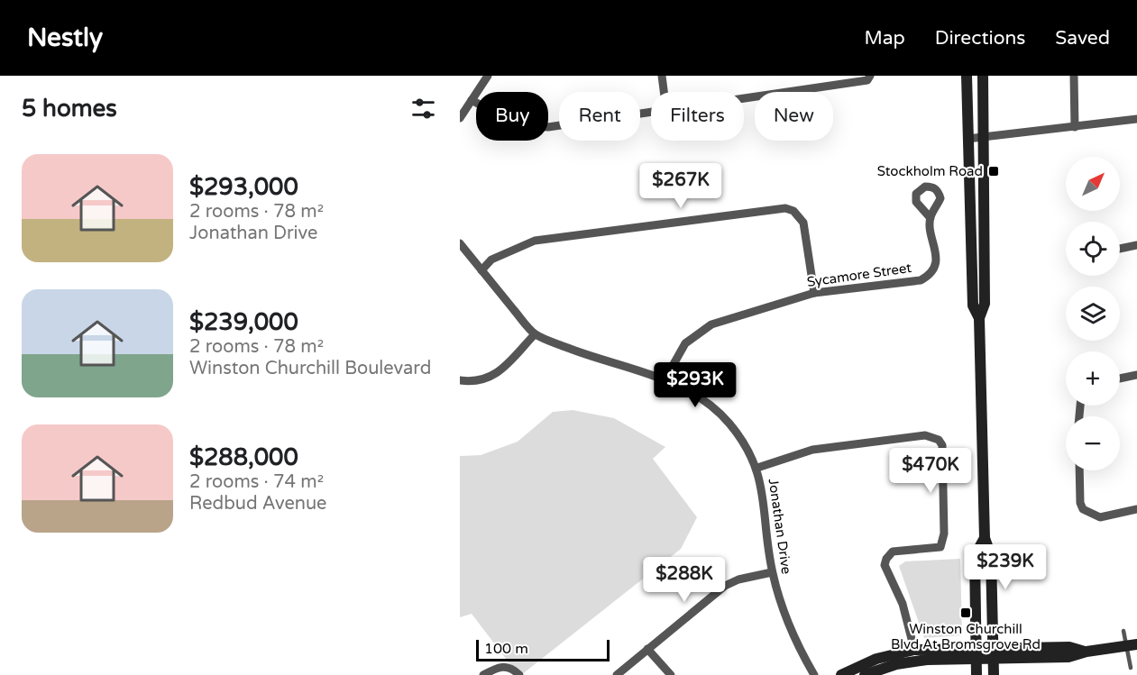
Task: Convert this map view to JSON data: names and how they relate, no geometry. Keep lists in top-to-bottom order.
{
  "streets": {
    "street": ["Sycamore Street", "Jonathan Drive"]
  },
  "crossings": [
    ["Sycamore Street", "Jonathan Drive"]
  ],
  "places": {
    "transit": ["Stockholm Road", "Winston Churchill Blvd At Bromsgrove Rd"]
  },
  "scale_bar": "100 m",
  "north": "top right",
  "page": {
    "header": "Nestly",
    "nav": ["Map", "Directions", "Saved"],
    "heading": "5 homes",
    "chip": [
      "Buy",
      "Rent",
      "Filters",
      "New"
    ],
    "list": [
      {
        "name": "$293,000",
        "note": "2 rooms · 78 m² · Jonathan Drive"
      },
      {
        "name": "$239,000",
        "note": "2 rooms · 78 m² · Winston Churchill Boulevard"
      },
      {
        "name": "$288,000",
        "note": "2 rooms · 74 m² · Redbud Avenue"
      }
    ],
    "map_buttons": ["+", "−"],
    "price": [
      "$267K",
      "$293K",
      "$470K",
      "$239K",
      "$288K"
    ],
    "scale": "100 m"
  }
}
